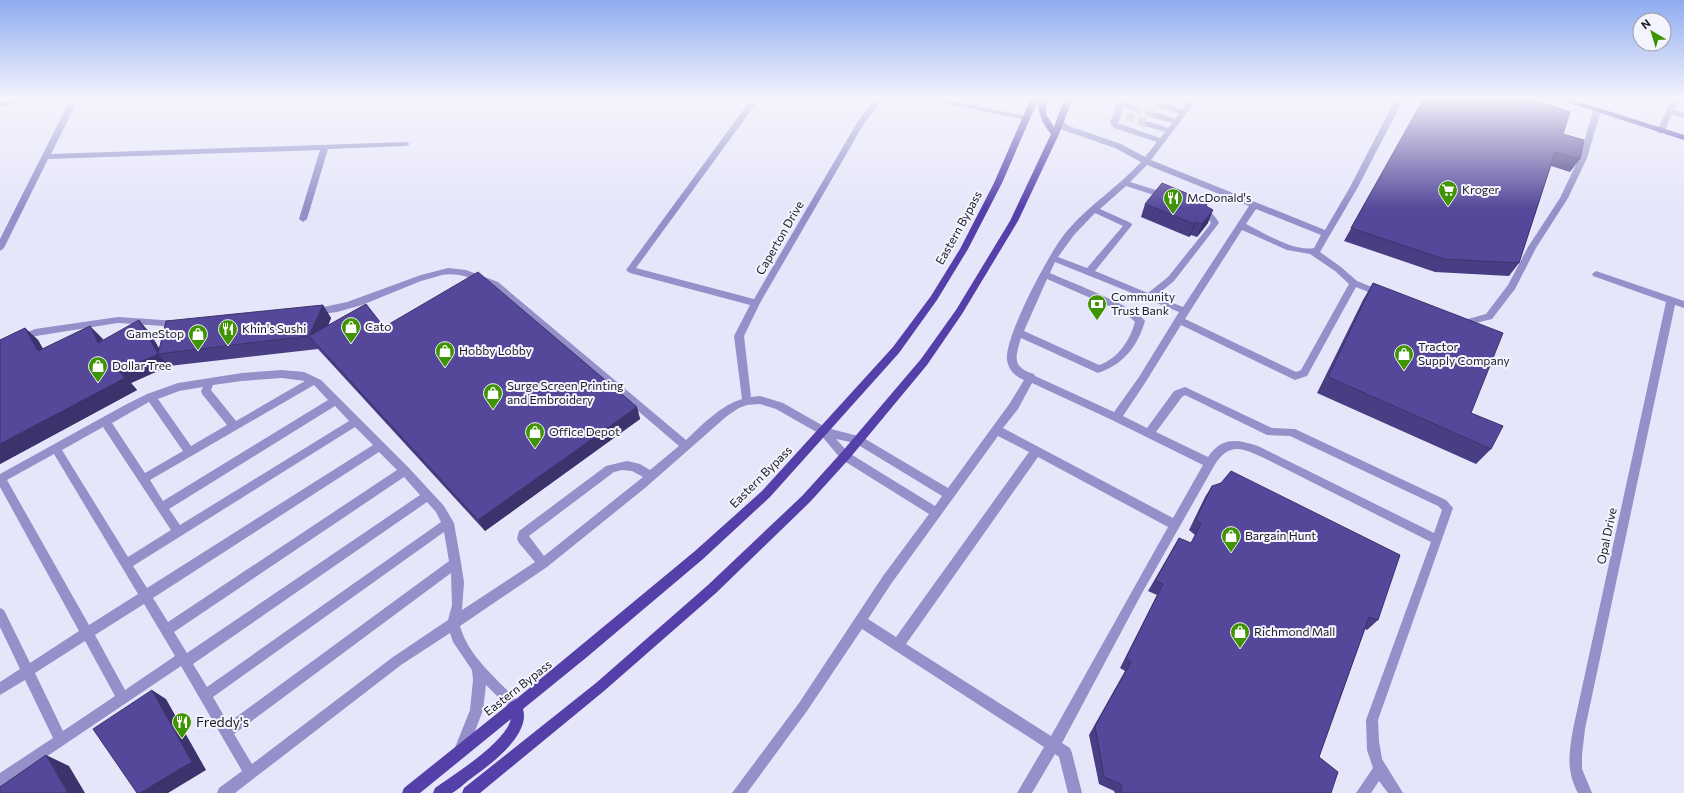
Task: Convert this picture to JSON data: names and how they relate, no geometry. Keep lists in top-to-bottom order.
{
  "streets": {
    "main road": ["Eastern Bypass"],
    "street": ["Caperton Drive", "Opal Drive"]
  },
  "places": {
    "supermarket": ["Kroger"],
    "restaurant": ["McDonald's", "Khin's Sushi", "Freddy's"],
    "bank": ["Community Trust Bank"],
    "shop": [
      "Cato",
      "GameStop",
      "Hobby Lobby",
      "Tractor Supply Company",
      "Dollar Tree",
      "Surge Screen Printing and Embroidery",
      "Office Depot",
      "Bargain Hunt",
      "Richmond Mall"
    ]
  },
  "north": "top left"
}
